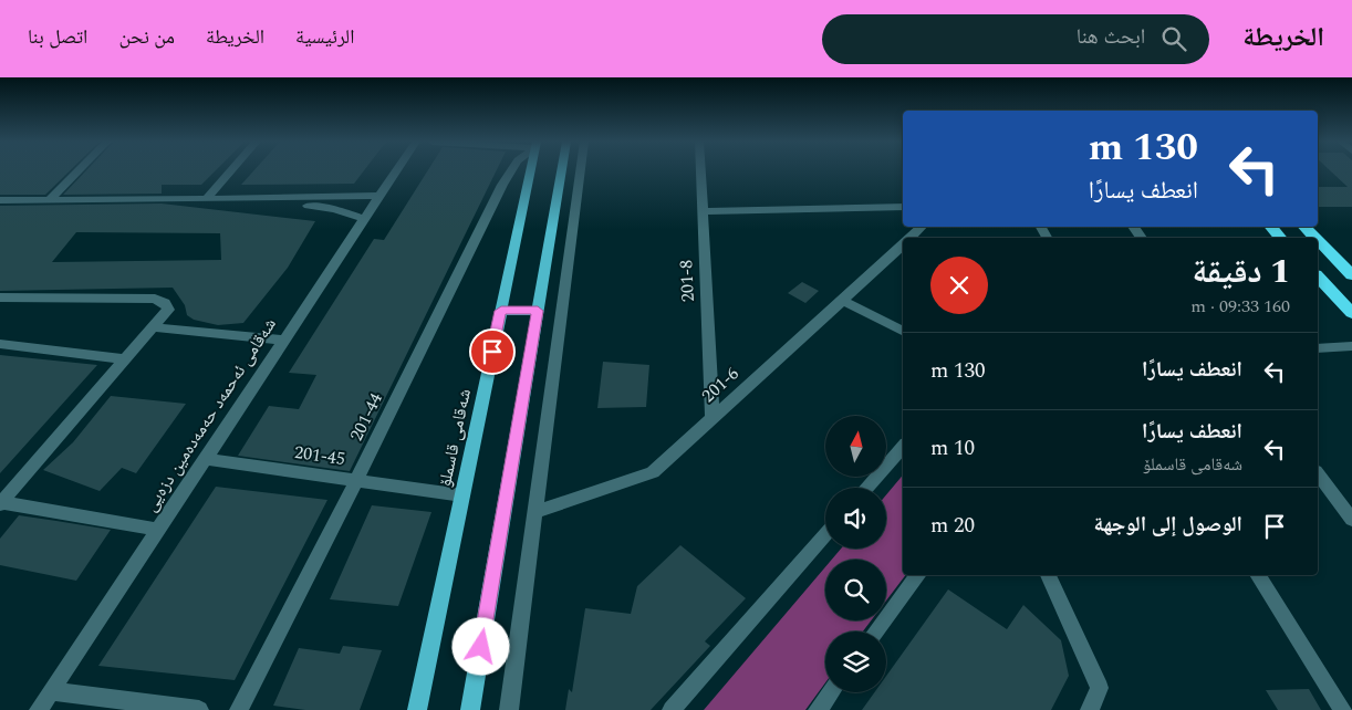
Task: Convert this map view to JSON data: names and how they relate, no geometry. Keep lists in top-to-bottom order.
{
  "streets": {
    "main road": ["شەقامی قاسملۆ"],
    "street": [
      "201-8",
      "201-6",
      "شەقامی ئەحمەد حەمەدەمین دزەیی",
      "201-44",
      "201-45"
    ]
  },
  "crossings": [
    ["201-8", "201-6"],
    ["شەقامی ئەحمەد حەمەدەمین دزەیی", "201-45"],
    ["201-44", "201-45"],
    ["شەقامی قاسملۆ", "201-45"]
  ],
  "north": "top",
  "page": {
    "header": "الخريطة",
    "search": "ابحث هنا",
    "nav": [
      "الرئيسية",
      "الخريطة",
      "من نحن",
      "اتصل بنا"
    ],
    "turn": ["130 m", "انعطف يسارًا"],
    "heading": ["1 دقيقة", "160 m · 09:33"],
    "list": [
      {
        "name": "انعطف يسارًا",
        "value": "130 m"
      },
      {
        "name": "انعطف يسارًا",
        "note": "شەقامی قاسملۆ",
        "value": "10 m"
      },
      {
        "name": "الوصول إلى الوجهة",
        "value": "20 m"
      }
    ]
  }
}
